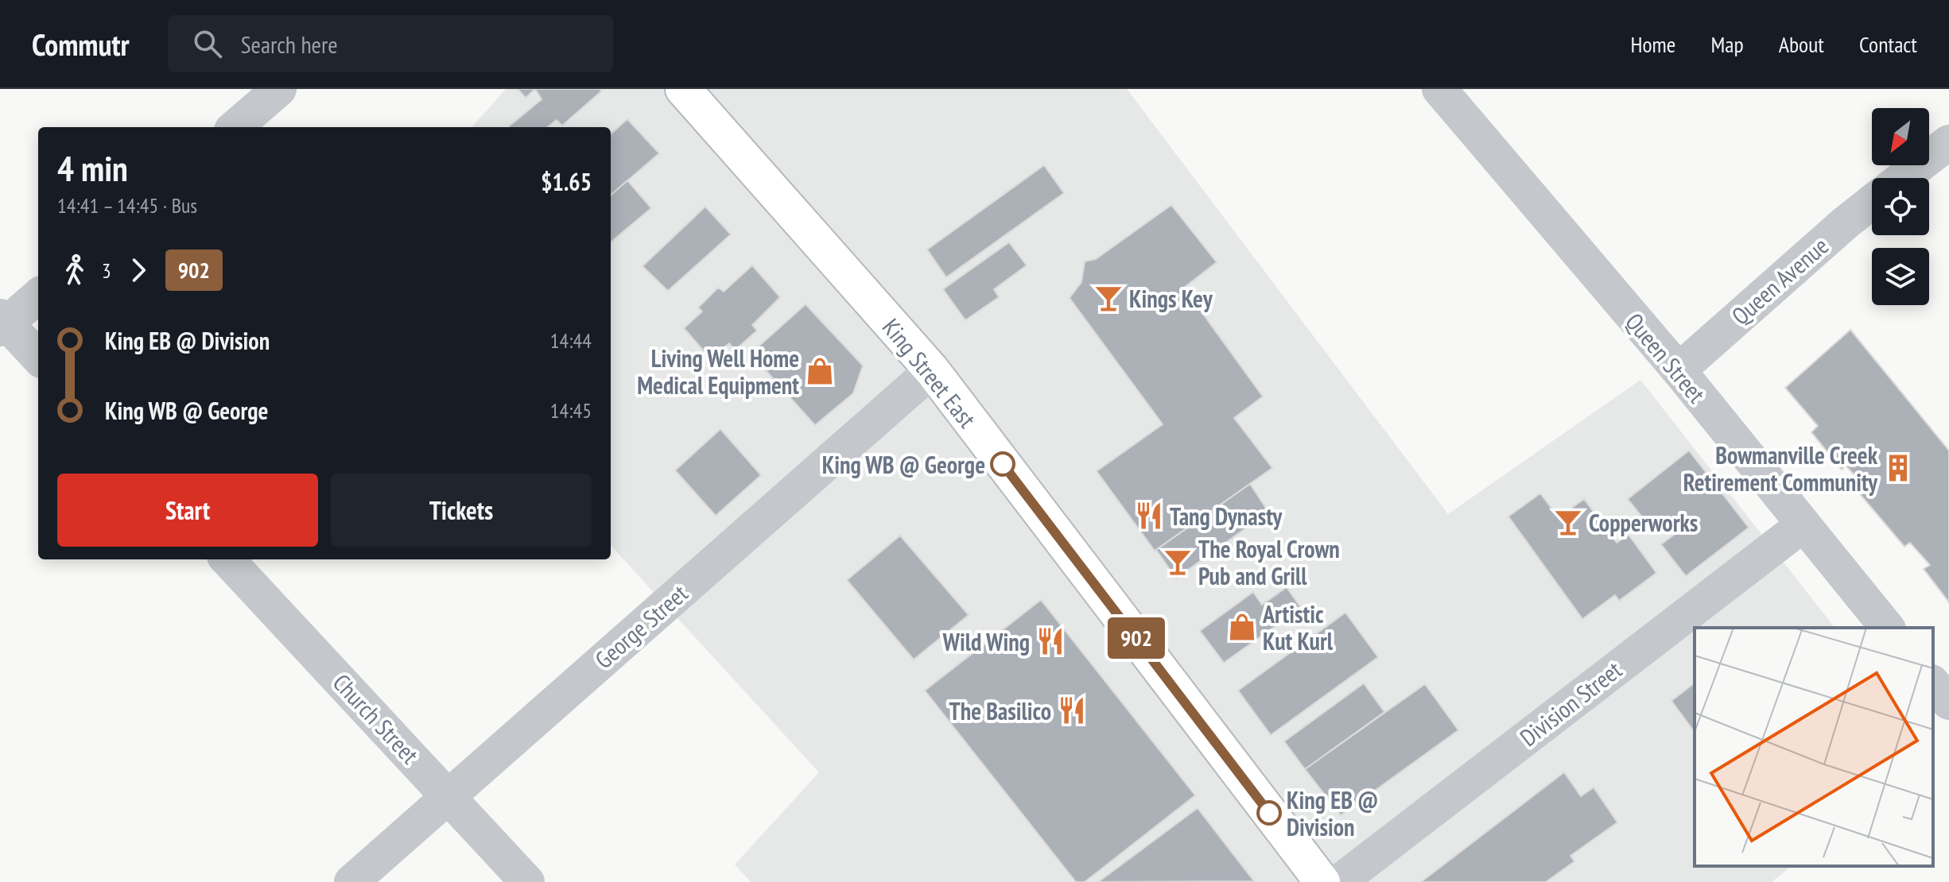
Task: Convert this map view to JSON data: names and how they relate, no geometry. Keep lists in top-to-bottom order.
{
  "streets": {
    "main road": ["King Street East"],
    "street": [
      "Queen Avenue",
      "Queen Street",
      "George Street",
      "Division Street",
      "Church Street"
    ]
  },
  "crossings": [
    ["Queen Avenue", "Queen Street"],
    ["Queen Street", "Division Street"],
    ["King Street East", "George Street"],
    ["George Street", "Church Street"]
  ],
  "places": {
    "bar": ["Kings Key", "Copperworks", "The Royal Crown Pub and Grill"],
    "shop": ["Living Well Home Medical Equipment", "Artistic Kut Kurl"],
    "other": ["King WB @ George", "King EB @ Division"],
    "building": ["Bowmanville Creek Retirement Community"],
    "restaurant": ["Tang Dynasty", "Wild Wing", "The Basilico"]
  },
  "lines": ["bus line 902"],
  "north": "bottom left",
  "page": {
    "header": "Commutr",
    "search": "Search here",
    "nav": [
      "Home",
      "Map",
      "About",
      "Contact"
    ],
    "on_map": "902",
    "heading": ["4 min", "14:41 – 14:45 · Bus", "$1.65"],
    "legs": ["3", "902"],
    "list": [
      {
        "name": "King EB @ Division",
        "value": "14:44"
      },
      {
        "name": "King WB @ George",
        "value": "14:45"
      }
    ],
    "buttons": ["Start", "Tickets"]
  }
}
